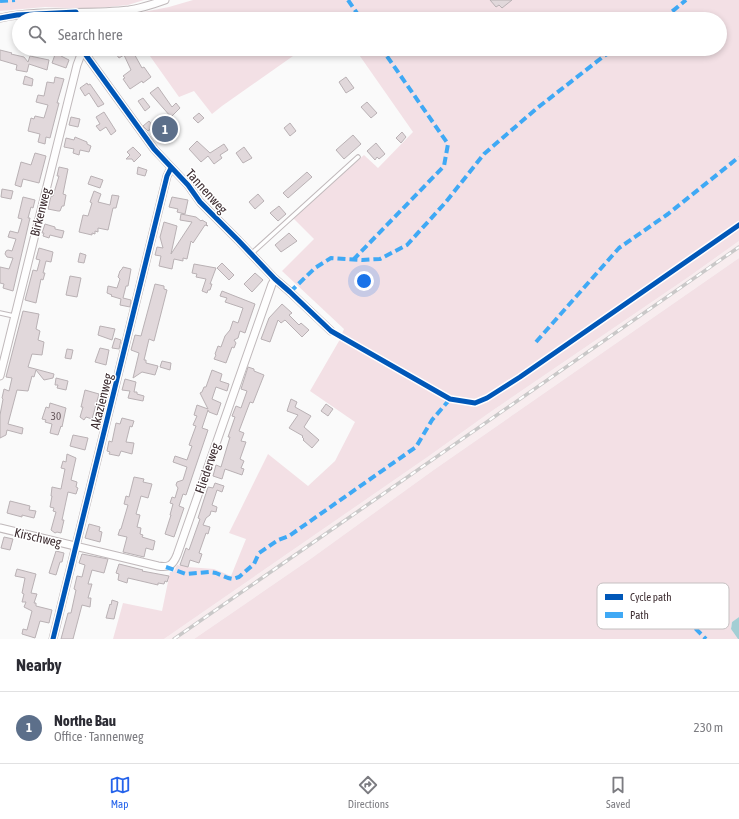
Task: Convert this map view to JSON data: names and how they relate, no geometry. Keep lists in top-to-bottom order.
{
  "streets": {
    "street": [
      "Tannenweg",
      "Birkenweg",
      "Akazienweg",
      "Fliederweg",
      "Kirschweg"
    ]
  },
  "crossings": [
    ["Tannenweg", "Akazienweg"],
    ["Tannenweg", "Fliederweg"],
    ["Akazienweg", "Fliederweg"],
    ["Akazienweg", "Kirschweg"],
    ["Fliederweg", "Kirschweg"]
  ],
  "house_numbers": ["30"],
  "legend": ["Cycle path", "Path"],
  "page": {
    "search": "Search here",
    "pins": "1",
    "heading": "Nearby",
    "list": [
      {
        "mark": "1",
        "name": "Northe Bau",
        "note": "Office · Tannenweg",
        "value": "230 m"
      }
    ],
    "nav": ["Map", "Directions", "Saved"]
  }
}
